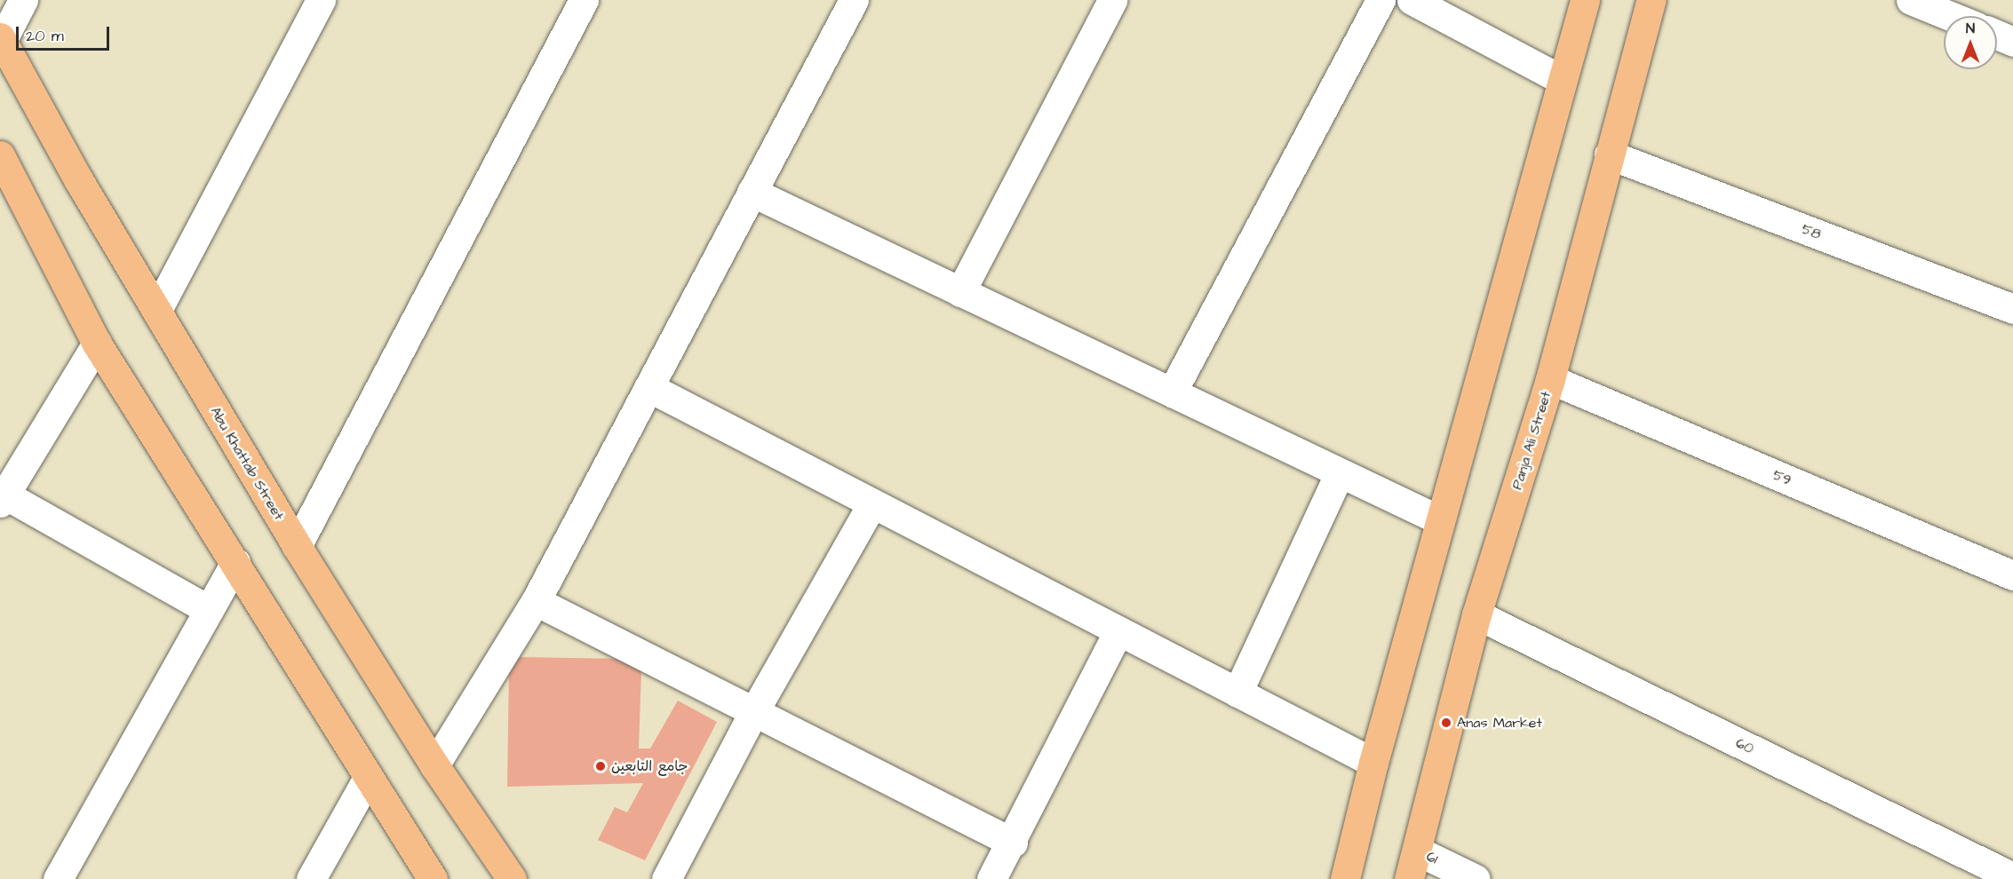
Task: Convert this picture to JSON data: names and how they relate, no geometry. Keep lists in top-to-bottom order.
{
  "streets": {
    "main road": ["Panja Ali Street", "Abu Khattab Street"],
    "street": [
      "58",
      "59",
      "60",
      "61"
    ]
  },
  "crossings": [
    ["58", "Panja Ali Street"],
    ["Panja Ali Street", "59"],
    ["Panja Ali Street", "60"],
    ["Panja Ali Street", "61"]
  ],
  "places": ["Anas Market", "جامع التابعين"],
  "scale_bar": "20 m",
  "north": "top"
}
